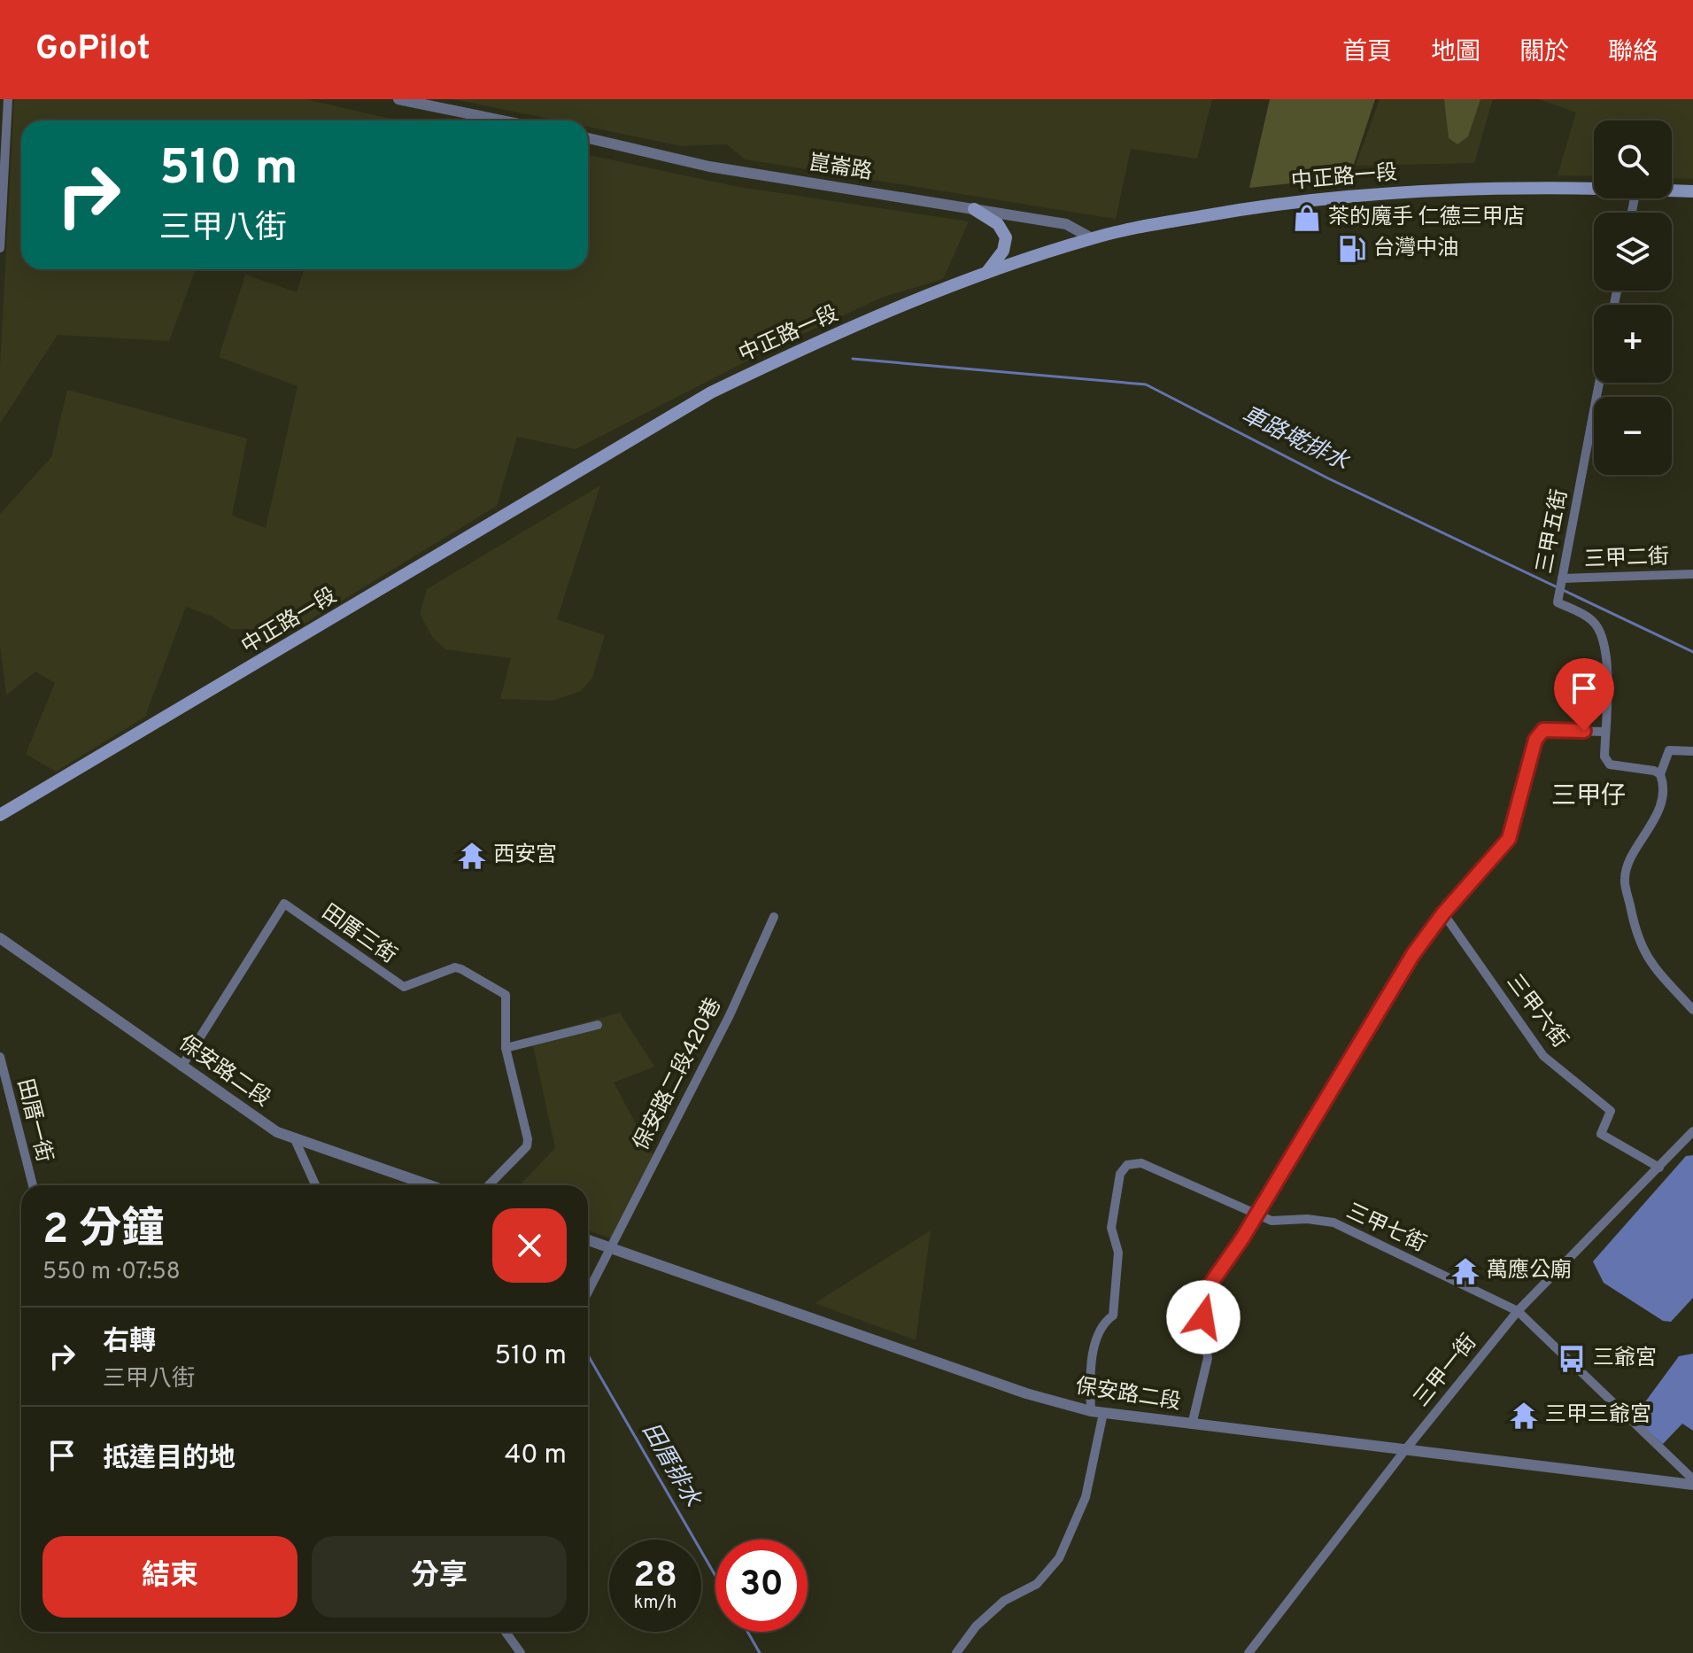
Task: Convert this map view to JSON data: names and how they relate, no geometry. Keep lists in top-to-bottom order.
{
  "streets": {
    "main road": ["中正路一段"],
    "street": [
      "崑崙路",
      "三甲五街",
      "三甲二街",
      "田厝三街",
      "三甲六街",
      "保安路二段",
      "保安路二段420巷",
      "田厝一街",
      "三甲七街",
      "三甲一街"
    ]
  },
  "crossings": [
    ["崑崙路", "中正路一段"],
    ["三甲五街", "三甲二街"],
    ["田厝三街", "保安路二段"],
    ["三甲六街", "三甲一街"],
    ["保安路二段", "保安路二段420巷"],
    ["保安路二段", "三甲七街"],
    ["保安路二段", "三甲一街"],
    ["三甲七街", "三甲一街"]
  ],
  "districts": ["三甲仔"],
  "water": ["車路墘排水", "田厝排水"],
  "places": {
    "shop": ["茶的魔手 仁德三甲店"],
    "fuel station": ["台灣中油"],
    "temple": ["西安宮", "萬應公廟", "三甲三爺宮"],
    "bus stop": ["三爺宮"]
  },
  "page": {
    "header": "GoPilot",
    "nav": [
      "首頁",
      "地圖",
      "關於",
      "聯絡"
    ],
    "map_buttons": ["+", "−"],
    "turn": ["510 m", "三甲八街"],
    "heading": ["2 分鐘", "550 m · 07:58"],
    "list": [
      {
        "name": "右轉",
        "note": "三甲八街",
        "value": "510 m"
      },
      {
        "name": "抵達目的地",
        "value": "40 m"
      }
    ],
    "buttons": ["結束", "分享"],
    "speed": "28 km/h",
    "limit": "30"
  }
}
